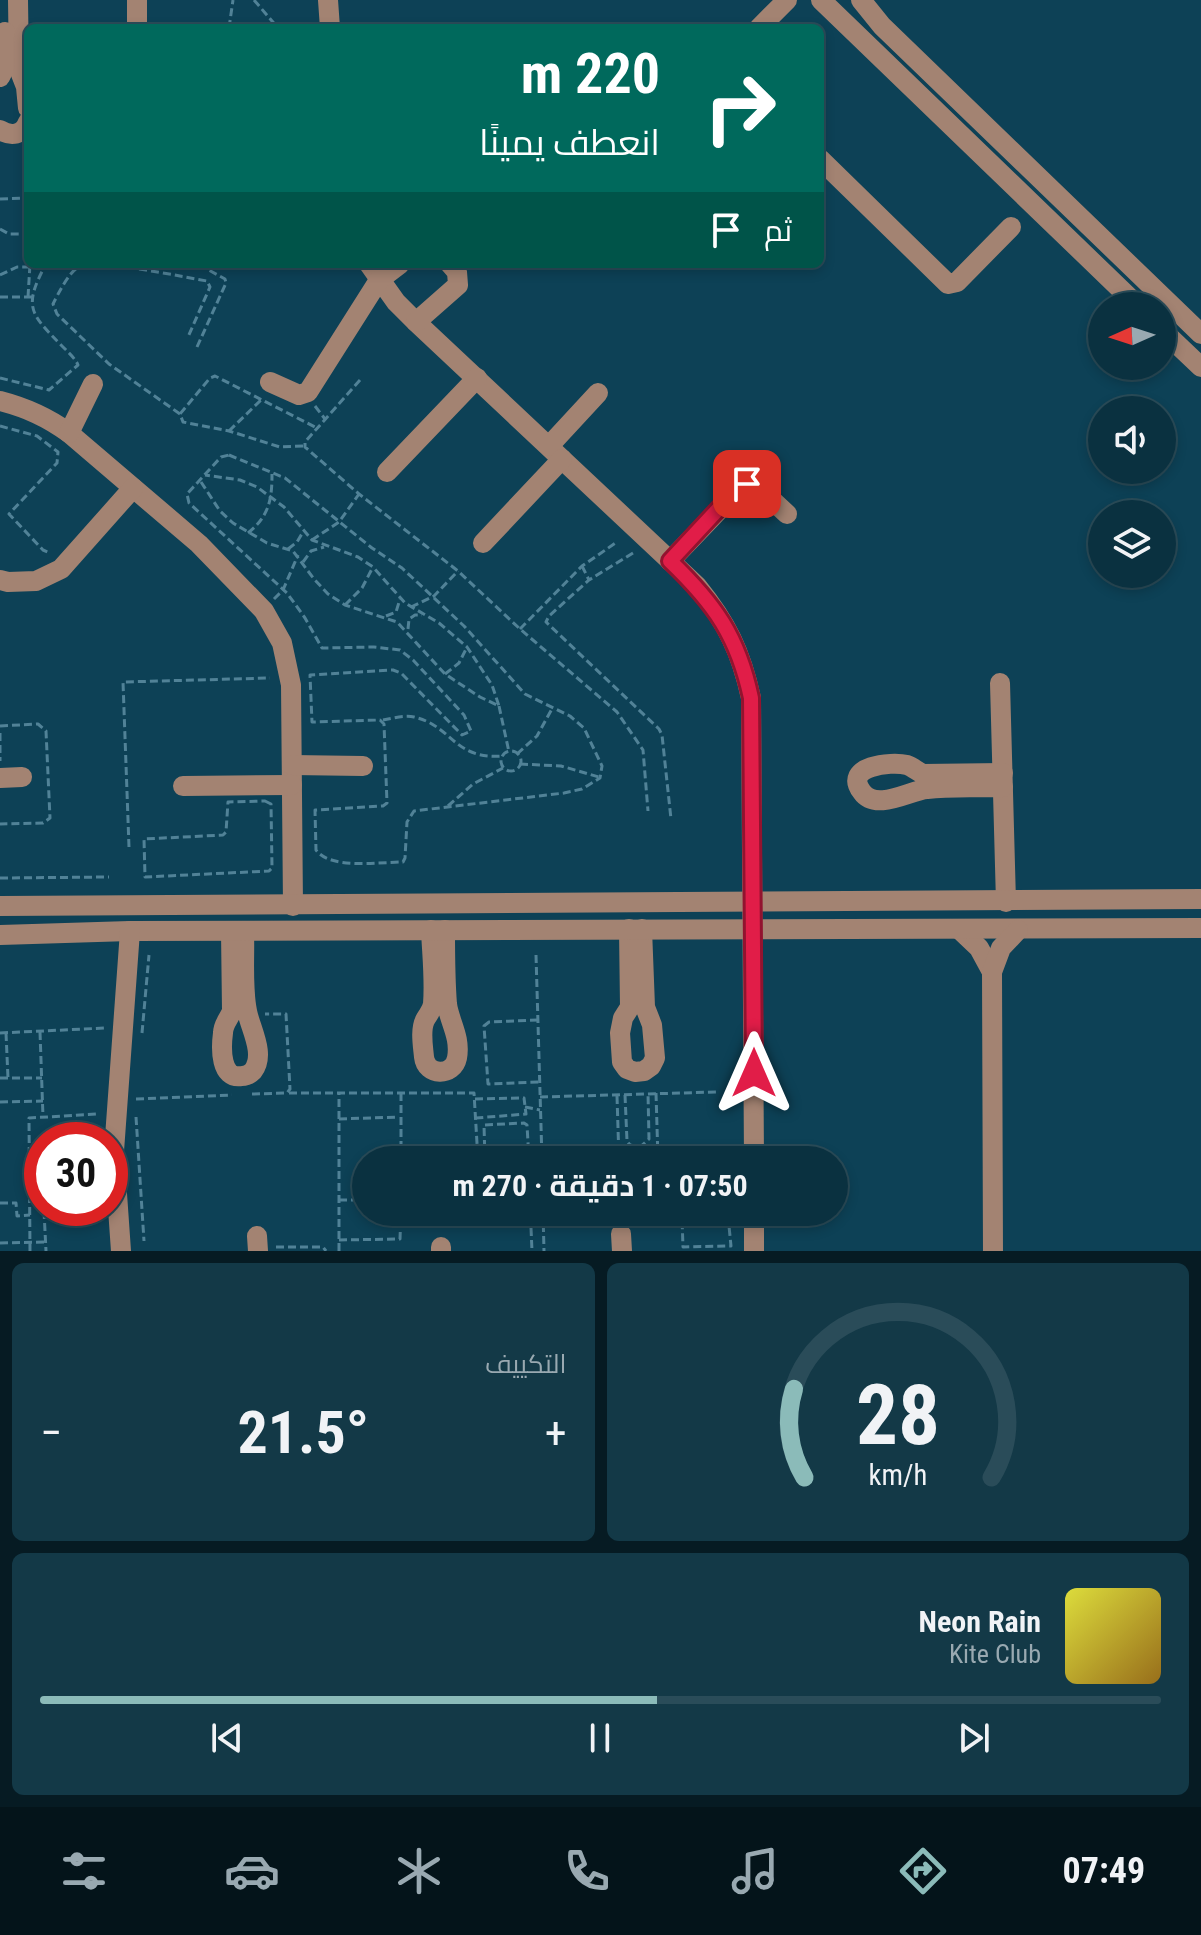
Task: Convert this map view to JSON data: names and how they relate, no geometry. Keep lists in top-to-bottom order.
{
  "north": "left",
  "page": {
    "turn": ["220 m", "انعطف يمينًا"],
    "then": "ثم",
    "limit": "30",
    "trip": "07:50 · 1 دقيقة · 270 m",
    "tile": "التكييف",
    "heat": ["−", "21.5°", "+"],
    "song": ["Neon Rain", "Kite Club"],
    "tabs": "07:49",
    "gauge": ["28", "km/h"]
  }
}
